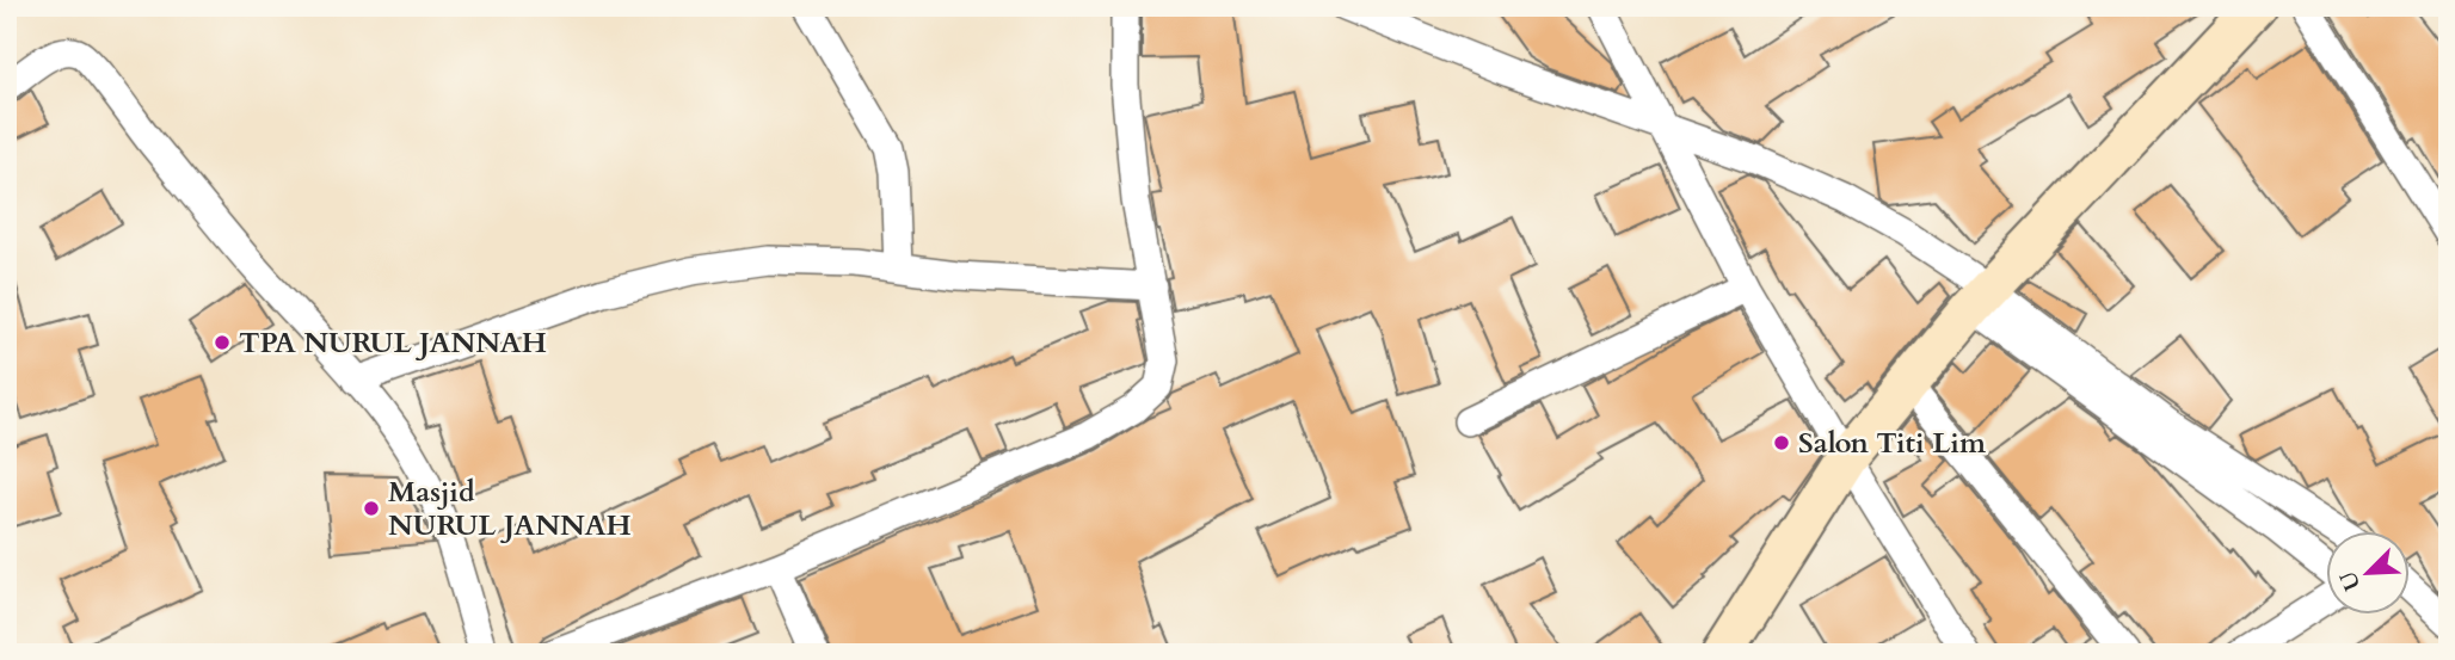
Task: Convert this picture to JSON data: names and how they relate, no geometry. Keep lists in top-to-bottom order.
{
  "places": ["TPA NURUL JANNAH", "Salon Titi Lim", "Masjid NURUL JANNAH"],
  "north": "bottom left"
}
